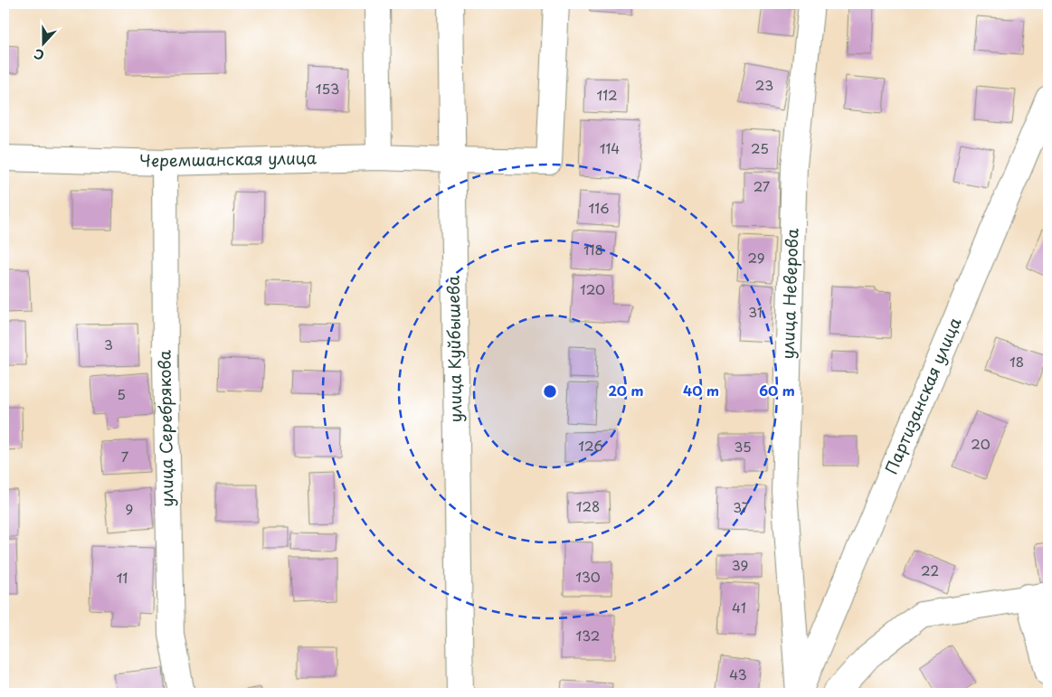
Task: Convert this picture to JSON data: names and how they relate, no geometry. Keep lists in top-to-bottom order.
{
  "streets": {
    "street": [
      "Черемшанская улица",
      "улица Неверова",
      "улица Куйбышева",
      "Партизанская улица",
      "улица Серебрякова"
    ]
  },
  "crossings": [
    ["Черемшанская улица", "улица Куйбышева"],
    ["Черемшанская улица", "улица Серебрякова"],
    ["улица Неверова", "Партизанская улица"]
  ],
  "house_numbers": [
    "23",
    "153",
    "112",
    "114",
    "25",
    "27",
    "116",
    "118",
    "29",
    "120",
    "31",
    "3",
    "18",
    "5",
    "20",
    "126",
    "35",
    "7",
    "128",
    "37",
    "9",
    "39",
    "22",
    "130",
    "11",
    "41",
    "132",
    "43"
  ],
  "north": "bottom",
  "rings": ["20 m", "40 m", "60 m"]
}
